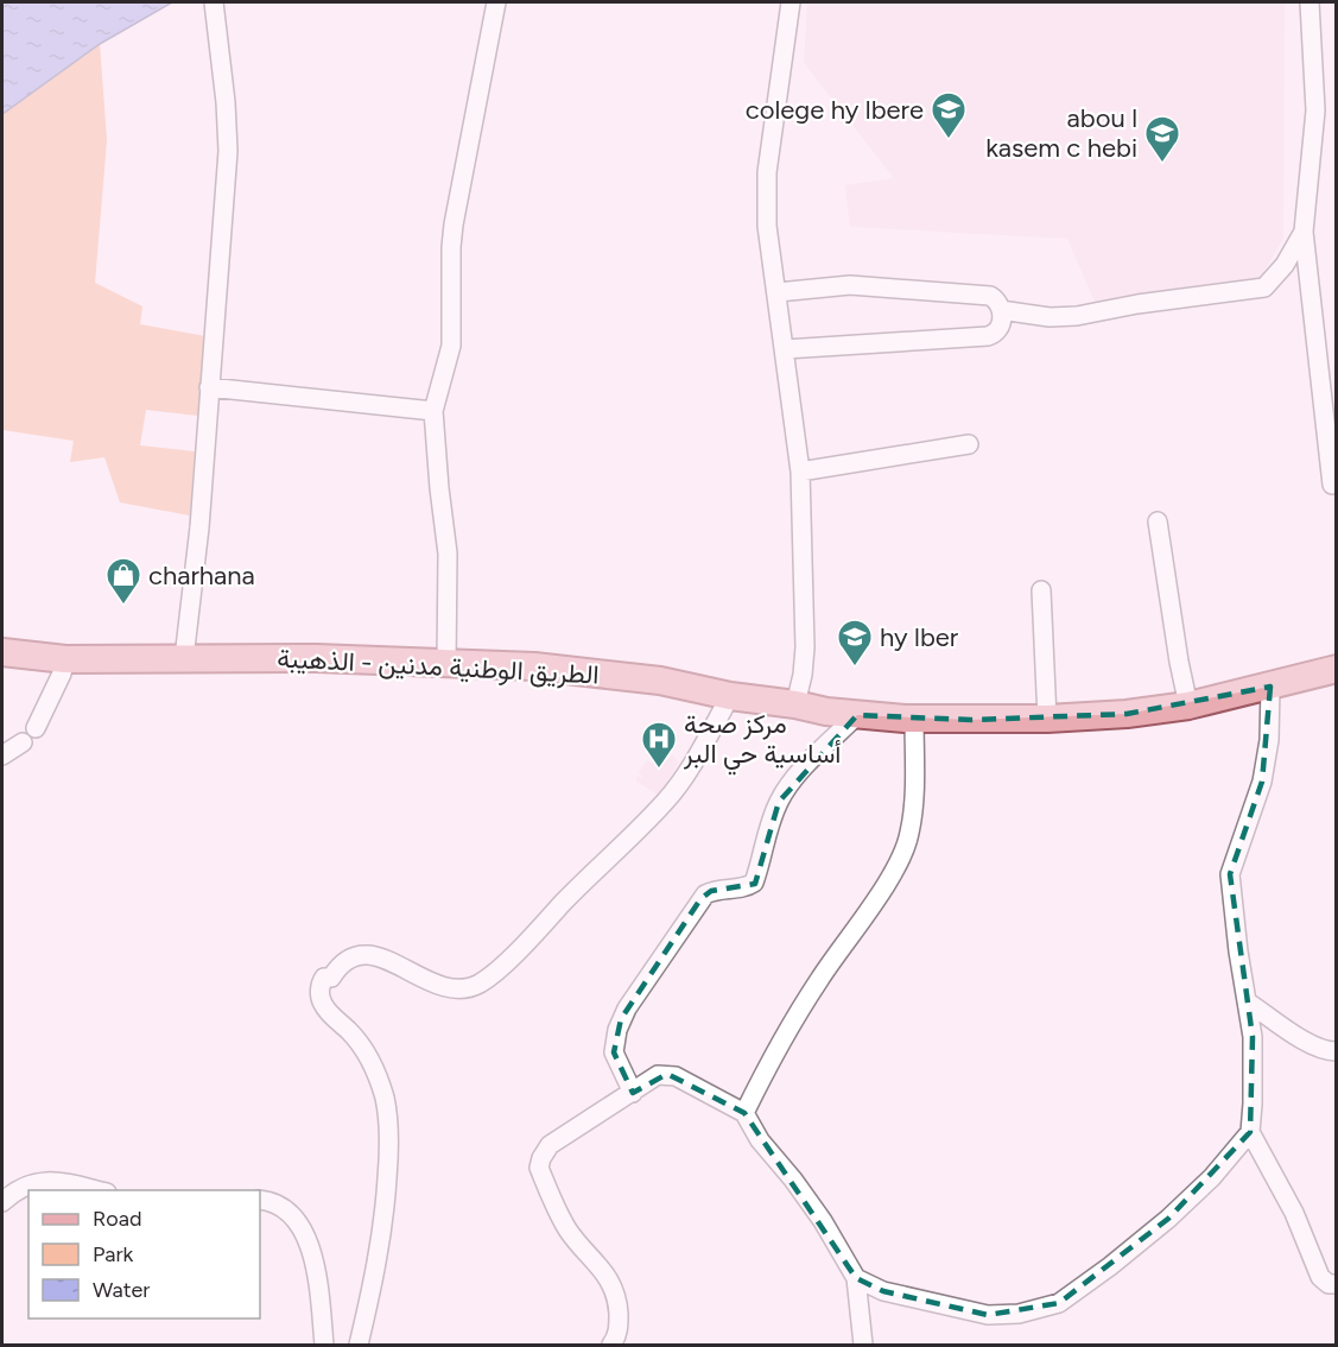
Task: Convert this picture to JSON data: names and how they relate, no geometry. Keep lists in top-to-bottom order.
{
  "streets": {
    "main road": ["الطريق الوطنية مدنين - الذهيبة"]
  },
  "places": {
    "school or university": ["colege hy lbere", "abou l kasem c hebi", "hy lber"],
    "shop": ["charhana"],
    "hospital": ["مركز صحة أساسية حي البر"]
  },
  "legend": ["Road", "Park", "Water"]
}
